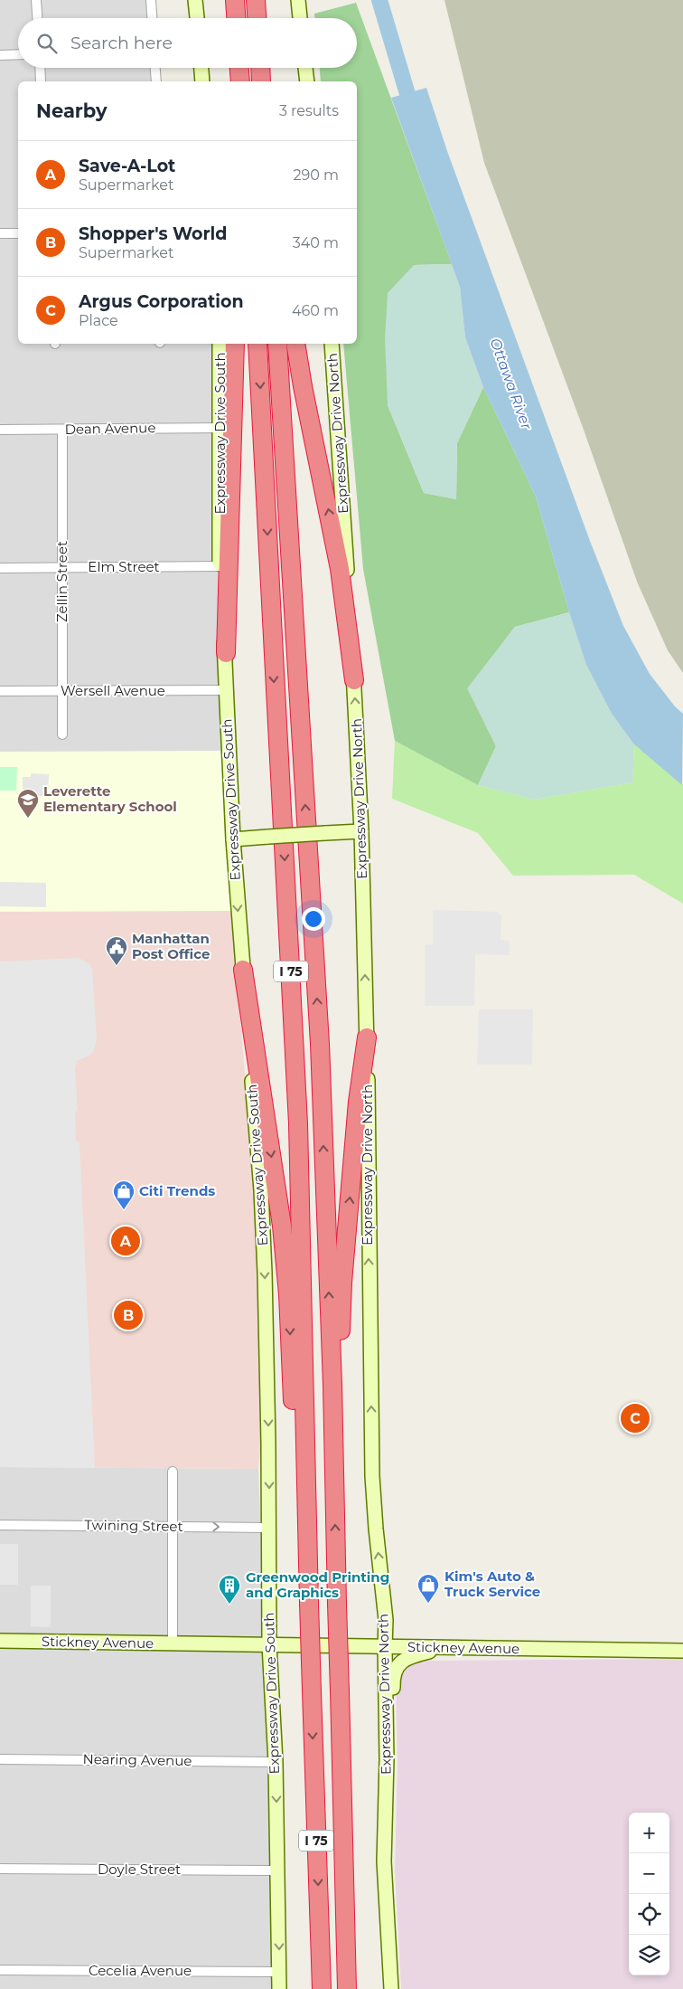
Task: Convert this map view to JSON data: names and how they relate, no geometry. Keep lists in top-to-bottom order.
{
  "streets": {
    "highway": ["I 75"],
    "main road": ["Expressway Drive South", "Expressway Drive North", "Stickney Avenue"],
    "street": [
      "Dean Avenue",
      "Elm Street",
      "Zellin Street",
      "Wersell Avenue",
      "Twining Street",
      "Nearing Avenue",
      "Doyle Street",
      "Cecelia Avenue"
    ]
  },
  "crossings": [
    ["Dean Avenue", "Expressway Drive South"],
    ["Dean Avenue", "Zellin Street"],
    ["Expressway Drive South", "Elm Street"],
    ["Expressway Drive South", "Wersell Avenue"],
    ["Expressway Drive South", "Twining Street"],
    ["Expressway Drive South", "Stickney Avenue"],
    ["Expressway Drive South", "Nearing Avenue"],
    ["Expressway Drive South", "Doyle Street"],
    ["Expressway Drive South", "Cecelia Avenue"],
    ["Expressway Drive North", "Stickney Avenue"],
    ["Elm Street", "Zellin Street"],
    ["Zellin Street", "Wersell Avenue"]
  ],
  "one_way": ["Expressway Drive South", "Expressway Drive North", "Twining Street"],
  "water": ["Ottawa River"],
  "places": {
    "school or university": ["Leverette Elementary School"],
    "public building": ["Manhattan Post Office"],
    "shop": ["Citi Trends", "Kim's Auto & Truck Service"],
    "building": ["Greenwood Printing and Graphics"]
  },
  "page": {
    "search": "Search here",
    "heading": ["Nearby", "3 results"],
    "list": [
      {
        "mark": "A",
        "name": "Save-A-Lot",
        "note": "Supermarket",
        "value": "290 m"
      },
      {
        "mark": "B",
        "name": "Shopper's World",
        "note": "Supermarket",
        "value": "340 m"
      },
      {
        "mark": "C",
        "name": "Argus Corporation",
        "note": "Place",
        "value": "460 m"
      }
    ],
    "pins": ["A", "B", "C"],
    "map_buttons": ["+", "−"]
  }
}
